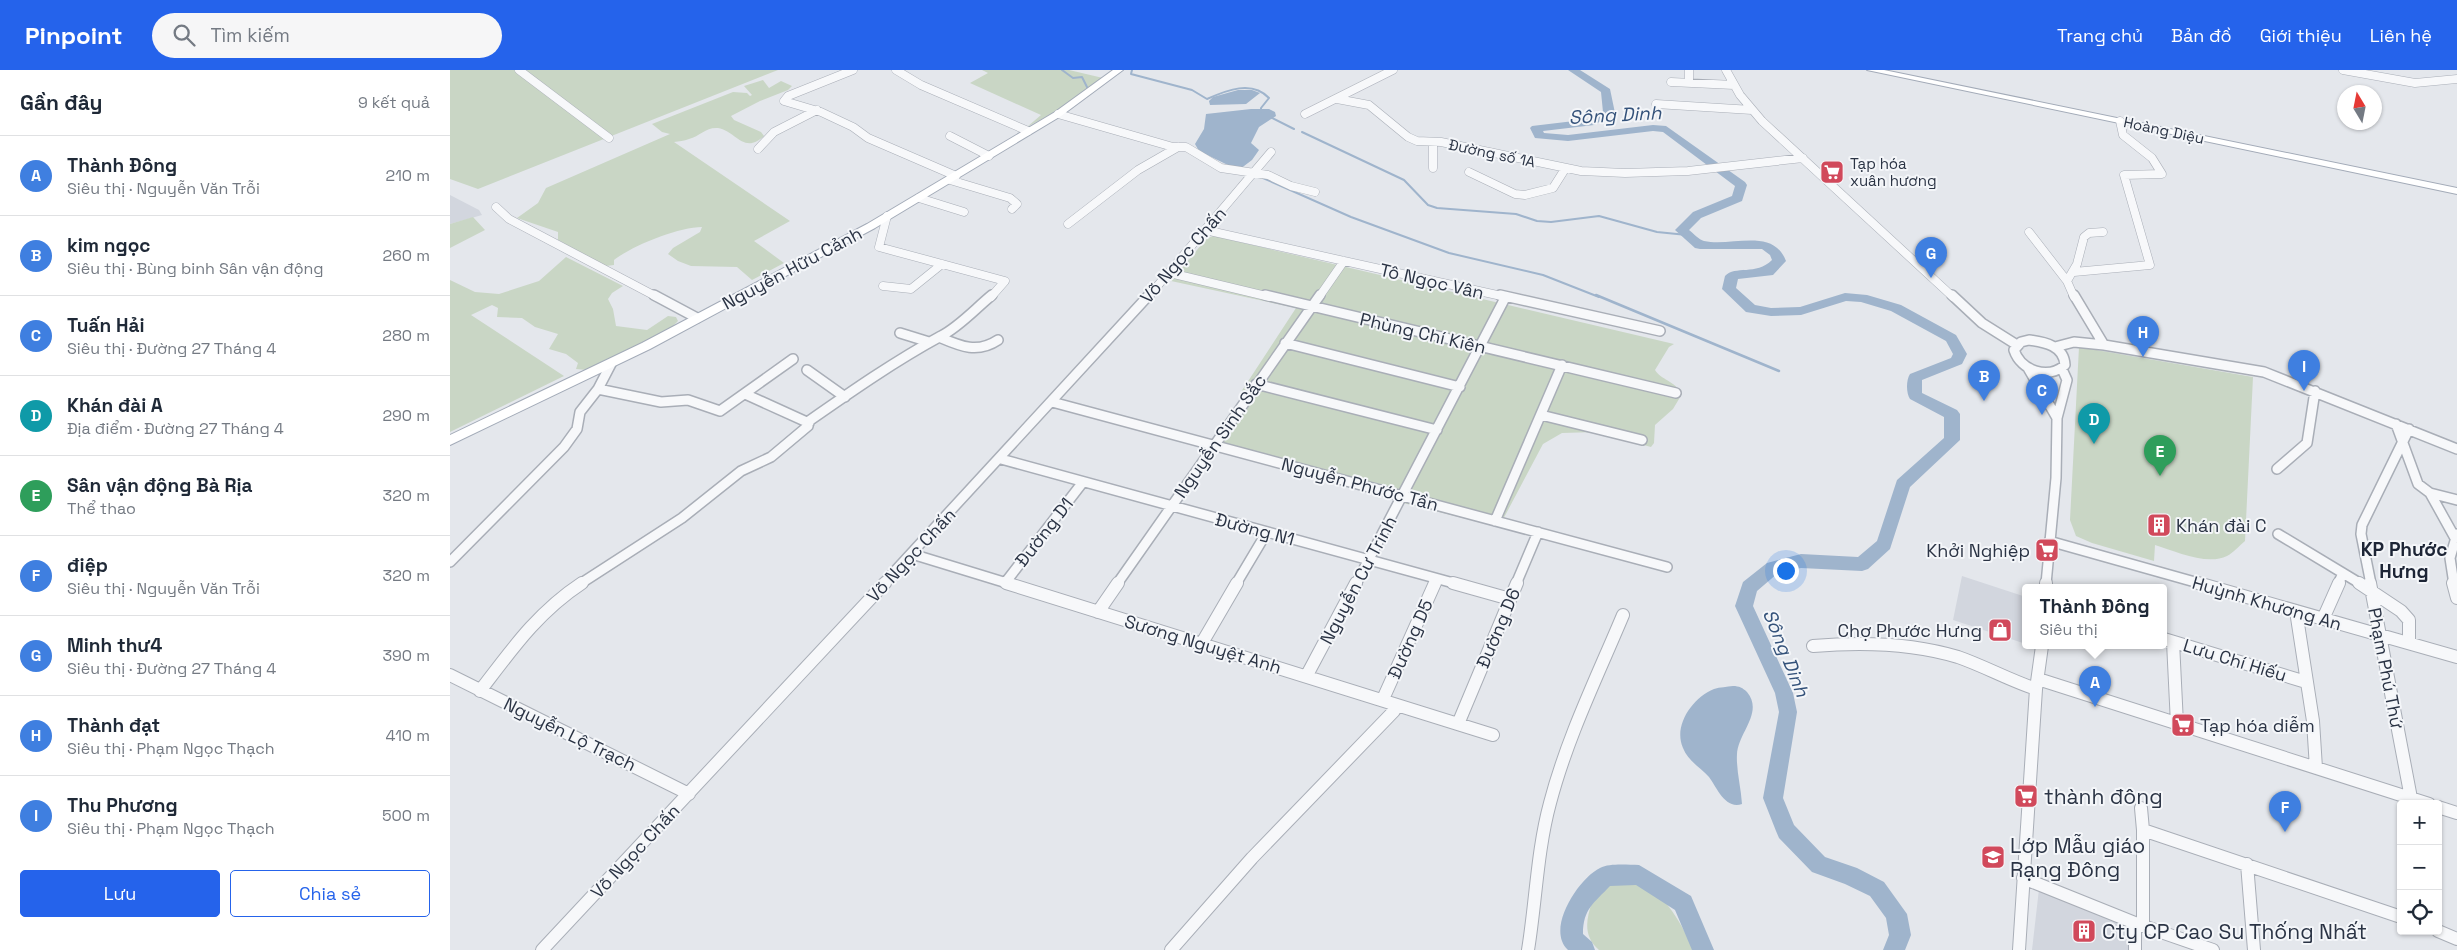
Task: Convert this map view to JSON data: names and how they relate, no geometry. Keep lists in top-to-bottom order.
{
  "streets": {
    "main road": ["Hoàng Diệu", "Nguyễn Hữu Cảnh"],
    "street": [
      "Đường số 1A",
      "Võ Ngọc Chấn",
      "Tô Ngọc Vân",
      "Phùng Chí Kiên",
      "Nguyễn Sinh Sắc",
      "Nguyễn Phước Tần",
      "Đường N1",
      "Đường D1",
      "Nguyễn Cư Trinh",
      "Huỳnh Khương An",
      "Đường D6",
      "Đường D5",
      "Sương Nguyệt Anh",
      "Lưu Chí Hiếu",
      "Phạm Phú Thứ",
      "Nguyễn Lộ Trạch"
    ]
  },
  "crossings": [
    ["Võ Ngọc Chấn", "Tô Ngọc Vân"],
    ["Võ Ngọc Chấn", "Phùng Chí Kiên"],
    ["Võ Ngọc Chấn", "Nguyễn Phước Tần"],
    ["Võ Ngọc Chấn", "Đường N1"],
    ["Võ Ngọc Chấn", "Sương Nguyệt Anh"],
    ["Võ Ngọc Chấn", "Nguyễn Lộ Trạch"],
    ["Tô Ngọc Vân", "Nguyễn Sinh Sắc"],
    ["Tô Ngọc Vân", "Nguyễn Cư Trinh"],
    ["Phùng Chí Kiên", "Nguyễn Sinh Sắc"],
    ["Phùng Chí Kiên", "Nguyễn Cư Trinh"],
    ["Nguyễn Sinh Sắc", "Nguyễn Phước Tần"],
    ["Nguyễn Sinh Sắc", "Đường N1"],
    ["Nguyễn Sinh Sắc", "Sương Nguyệt Anh"],
    ["Nguyễn Phước Tần", "Nguyễn Cư Trinh"],
    ["Nguyễn Phước Tần", "Đường D6"],
    ["Đường N1", "Đường D1"],
    ["Đường N1", "Nguyễn Cư Trinh"],
    ["Đường N1", "Đường D6"],
    ["Đường N1", "Đường D5"],
    ["Đường D1", "Sương Nguyệt Anh"],
    ["Nguyễn Cư Trinh", "Sương Nguyệt Anh"],
    ["Huỳnh Khương An", "Phạm Phú Thứ"],
    ["Đường D6", "Sương Nguyệt Anh"],
    ["Đường D5", "Sương Nguyệt Anh"]
  ],
  "districts": ["KP Phước Hưng"],
  "water": ["Sông Dinh"],
  "places": {
    "supermarket": [
      "Tạp hóa xuân hương",
      "Khởi Nghiệp",
      "Tạp hóa diễm",
      "thành đông"
    ],
    "building": ["Khán đài C", "Cty CP Cao Su Thống Nhất"],
    "shop": ["Chợ Phước Hưng"],
    "school or university": ["Lớp Mẫu giáo Rạng Đông"]
  },
  "north": "top",
  "page": {
    "header": "Pinpoint",
    "search": "Tìm kiếm",
    "nav": [
      "Trang chủ",
      "Bản đồ",
      "Giới thiệu",
      "Liên hệ"
    ],
    "heading": ["Gần đây", "9 kết quả"],
    "list": [
      {
        "mark": "A",
        "name": "Thành Đông",
        "note": "Siêu thị · Nguyễn Văn Trỗi",
        "value": "210 m"
      },
      {
        "mark": "B",
        "name": "kim ngọc",
        "note": "Siêu thị · Bùng binh Sân vận động",
        "value": "260 m"
      },
      {
        "mark": "C",
        "name": "Tuấn Hải",
        "note": "Siêu thị · Đường 27 Tháng 4",
        "value": "280 m"
      },
      {
        "mark": "D",
        "name": "Khán đài A",
        "note": "Địa điểm · Đường 27 Tháng 4",
        "value": "290 m"
      },
      {
        "mark": "E",
        "name": "Sân vận động Bà Rịa",
        "note": "Thể thao",
        "value": "320 m"
      },
      {
        "mark": "F",
        "name": "điệp",
        "note": "Siêu thị · Nguyễn Văn Trỗi",
        "value": "320 m"
      },
      {
        "mark": "G",
        "name": "Minh thư4",
        "note": "Siêu thị · Đường 27 Tháng 4",
        "value": "390 m"
      },
      {
        "mark": "H",
        "name": "Thành đạt",
        "note": "Siêu thị · Phạm Ngọc Thạch",
        "value": "410 m"
      },
      {
        "mark": "I",
        "name": "Thu Phương",
        "note": "Siêu thị · Phạm Ngọc Thạch",
        "value": "500 m"
      }
    ],
    "pins": [
      "G",
      "H",
      "I",
      "B",
      "C",
      "D",
      "E",
      "A",
      "F"
    ],
    "popup": ["Thành Đông", "Siêu thị"],
    "map_buttons": ["+", "−"],
    "buttons": ["Lưu", "Chia sẻ"]
  }
}
